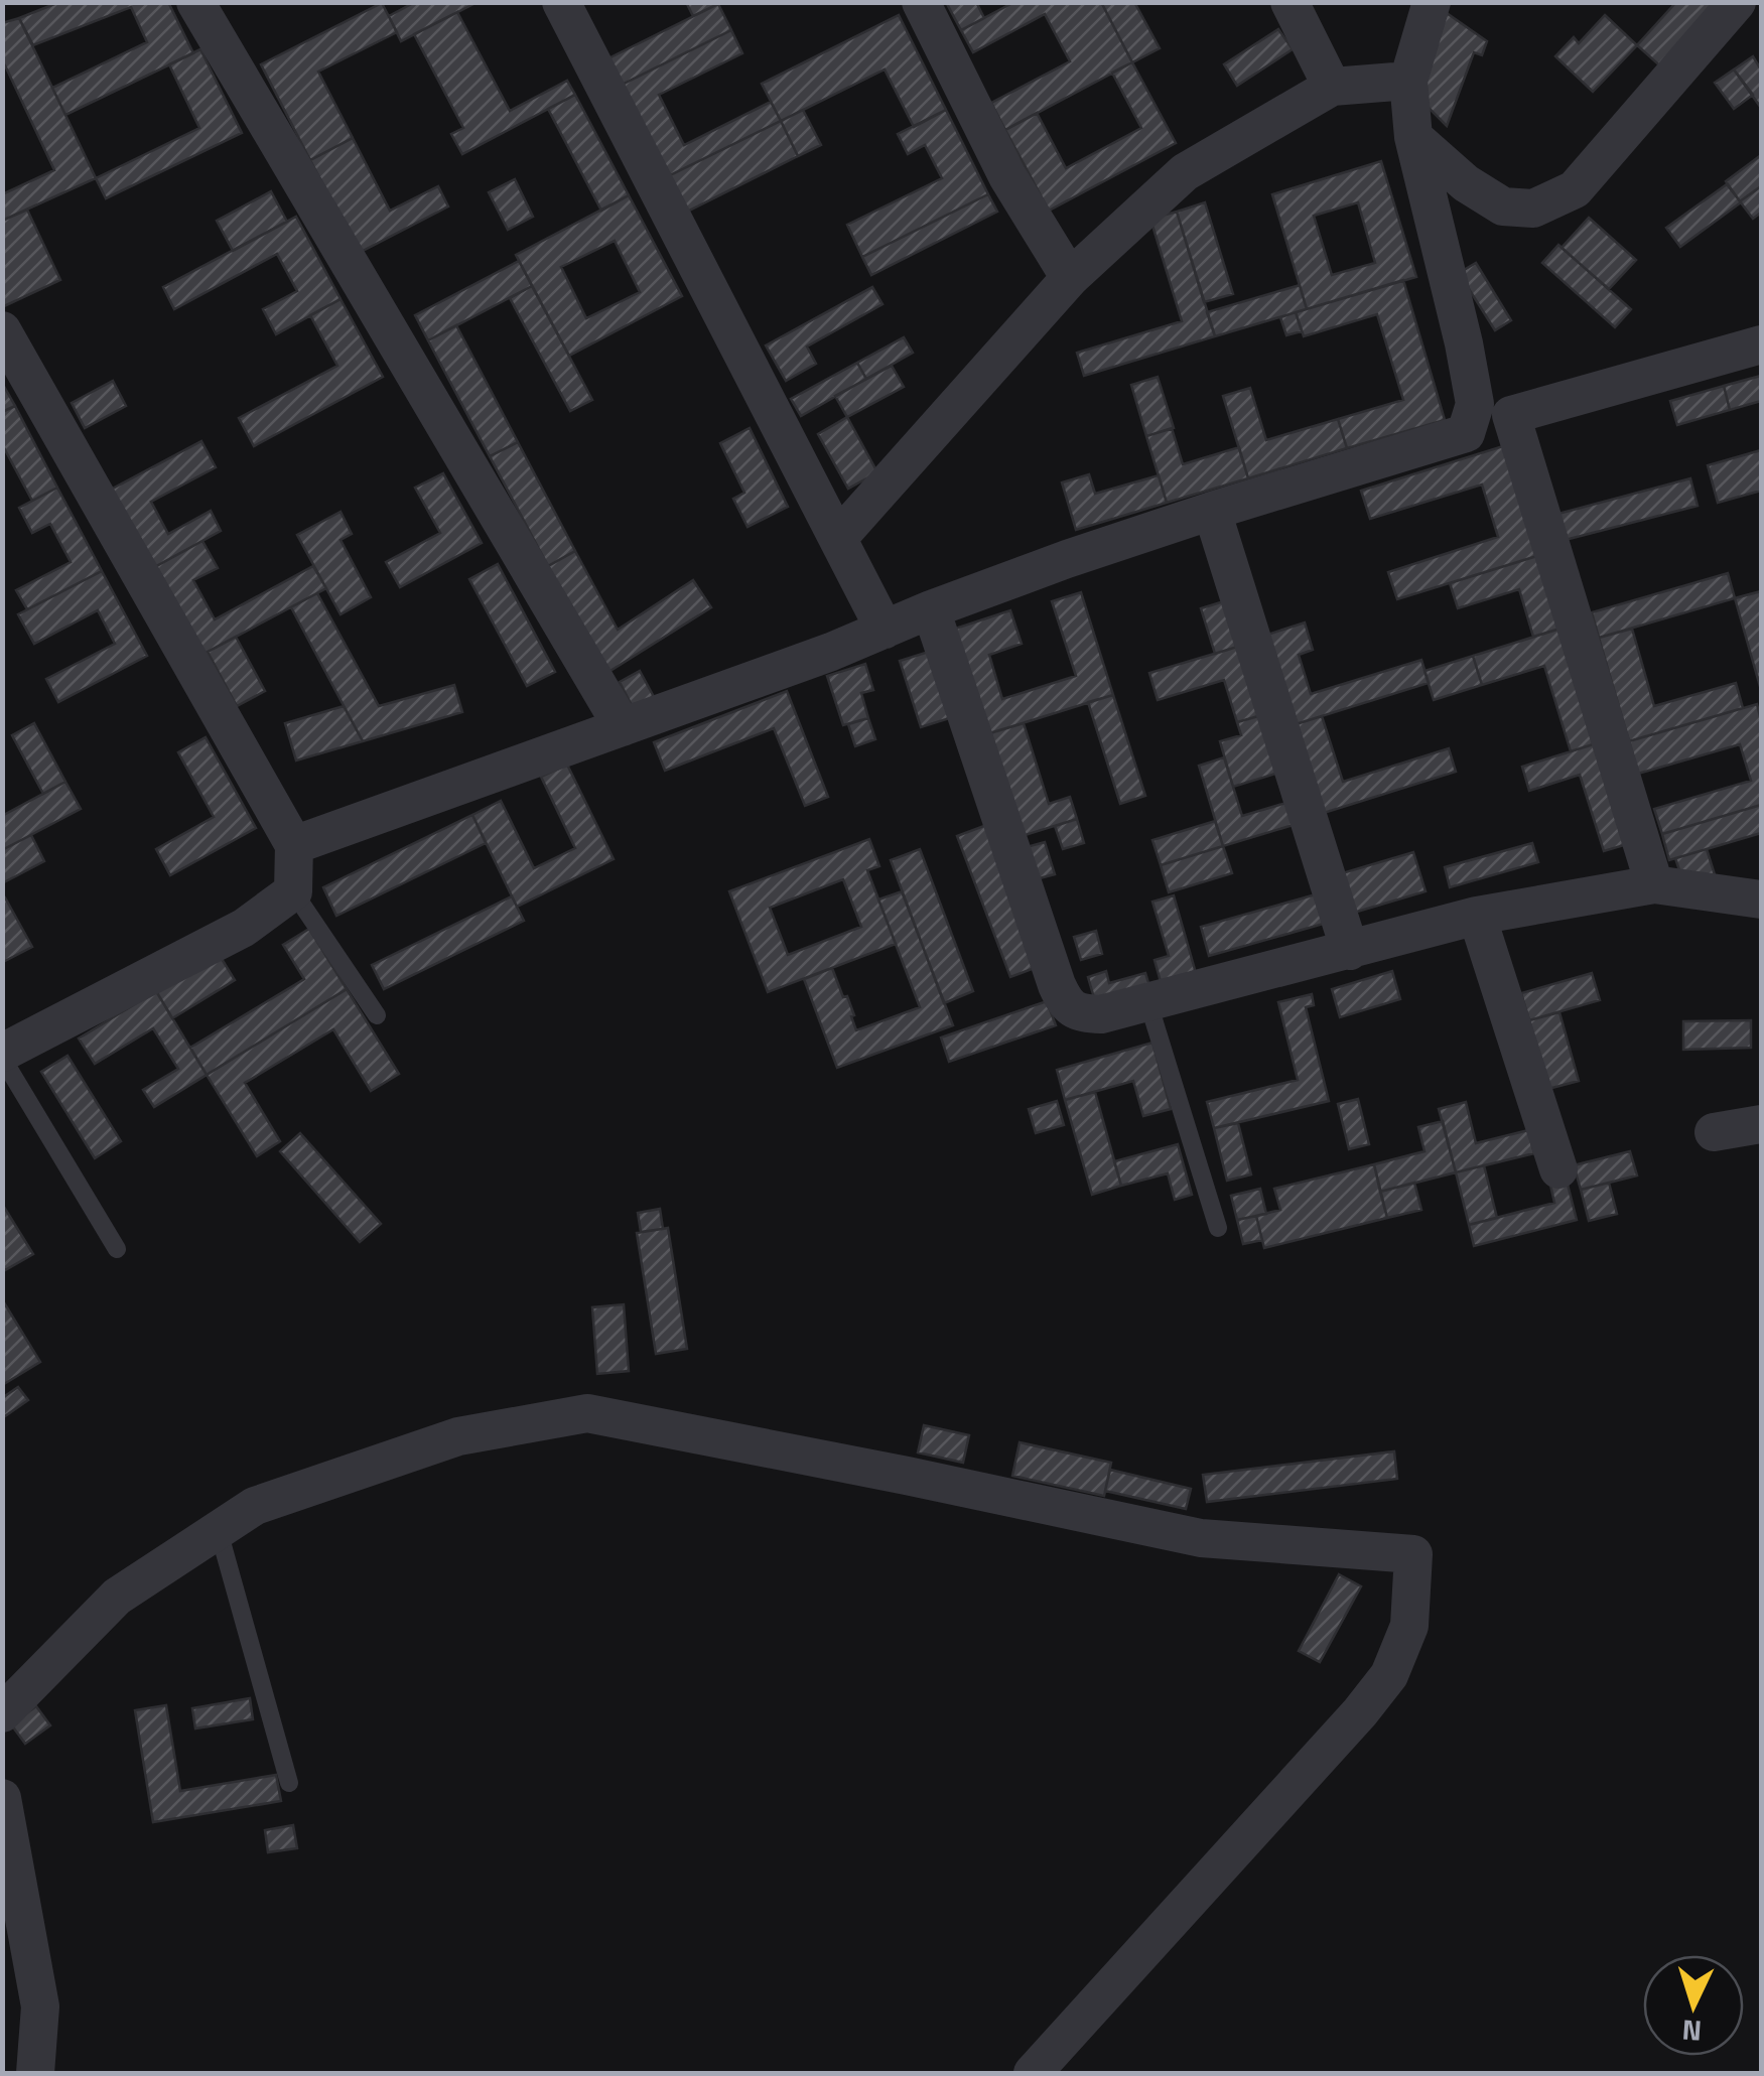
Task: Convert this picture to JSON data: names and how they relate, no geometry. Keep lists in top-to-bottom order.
{
  "north": "bottom"
}
